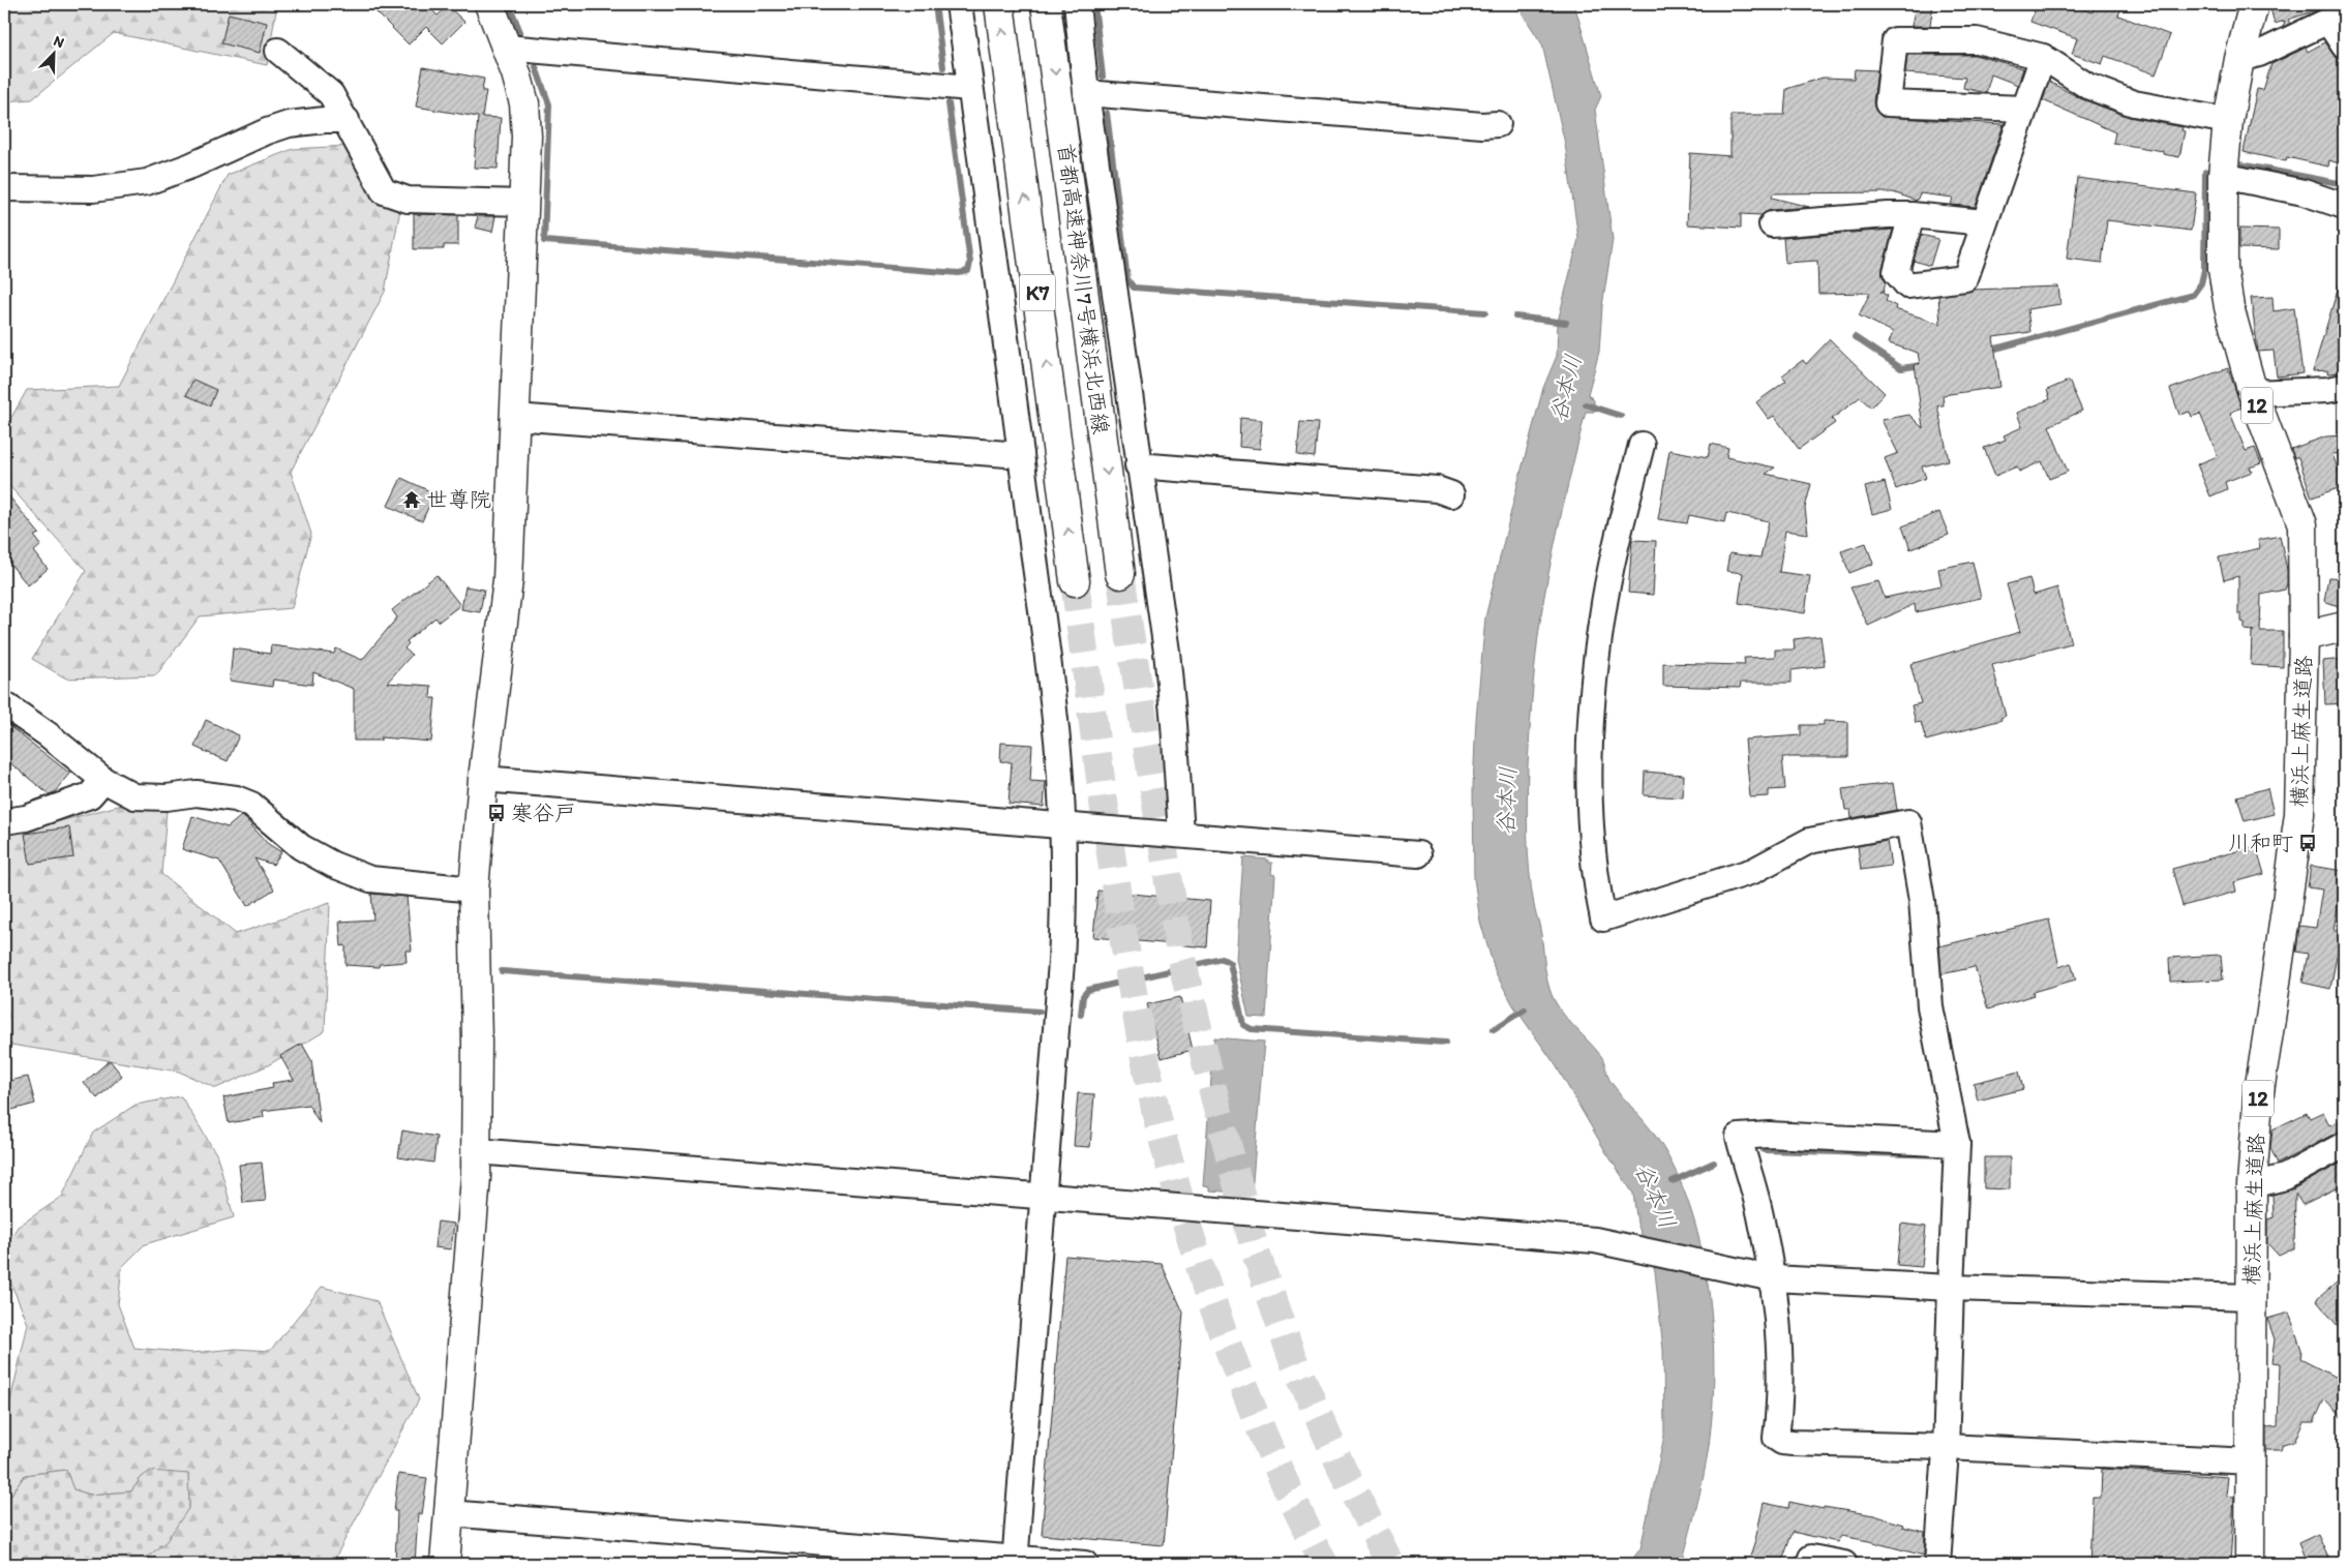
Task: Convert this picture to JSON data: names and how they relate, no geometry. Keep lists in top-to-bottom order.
{
  "streets": {
    "main road": [
      "首都高速神奈川7号横浜北西線",
      "K7",
      "12",
      "横浜上麻生道路"
    ]
  },
  "water": ["谷本川"],
  "places": {
    "temple": ["世尊院"],
    "bus stop": ["寒谷戸", "川和町"]
  },
  "north": "top right"
}
